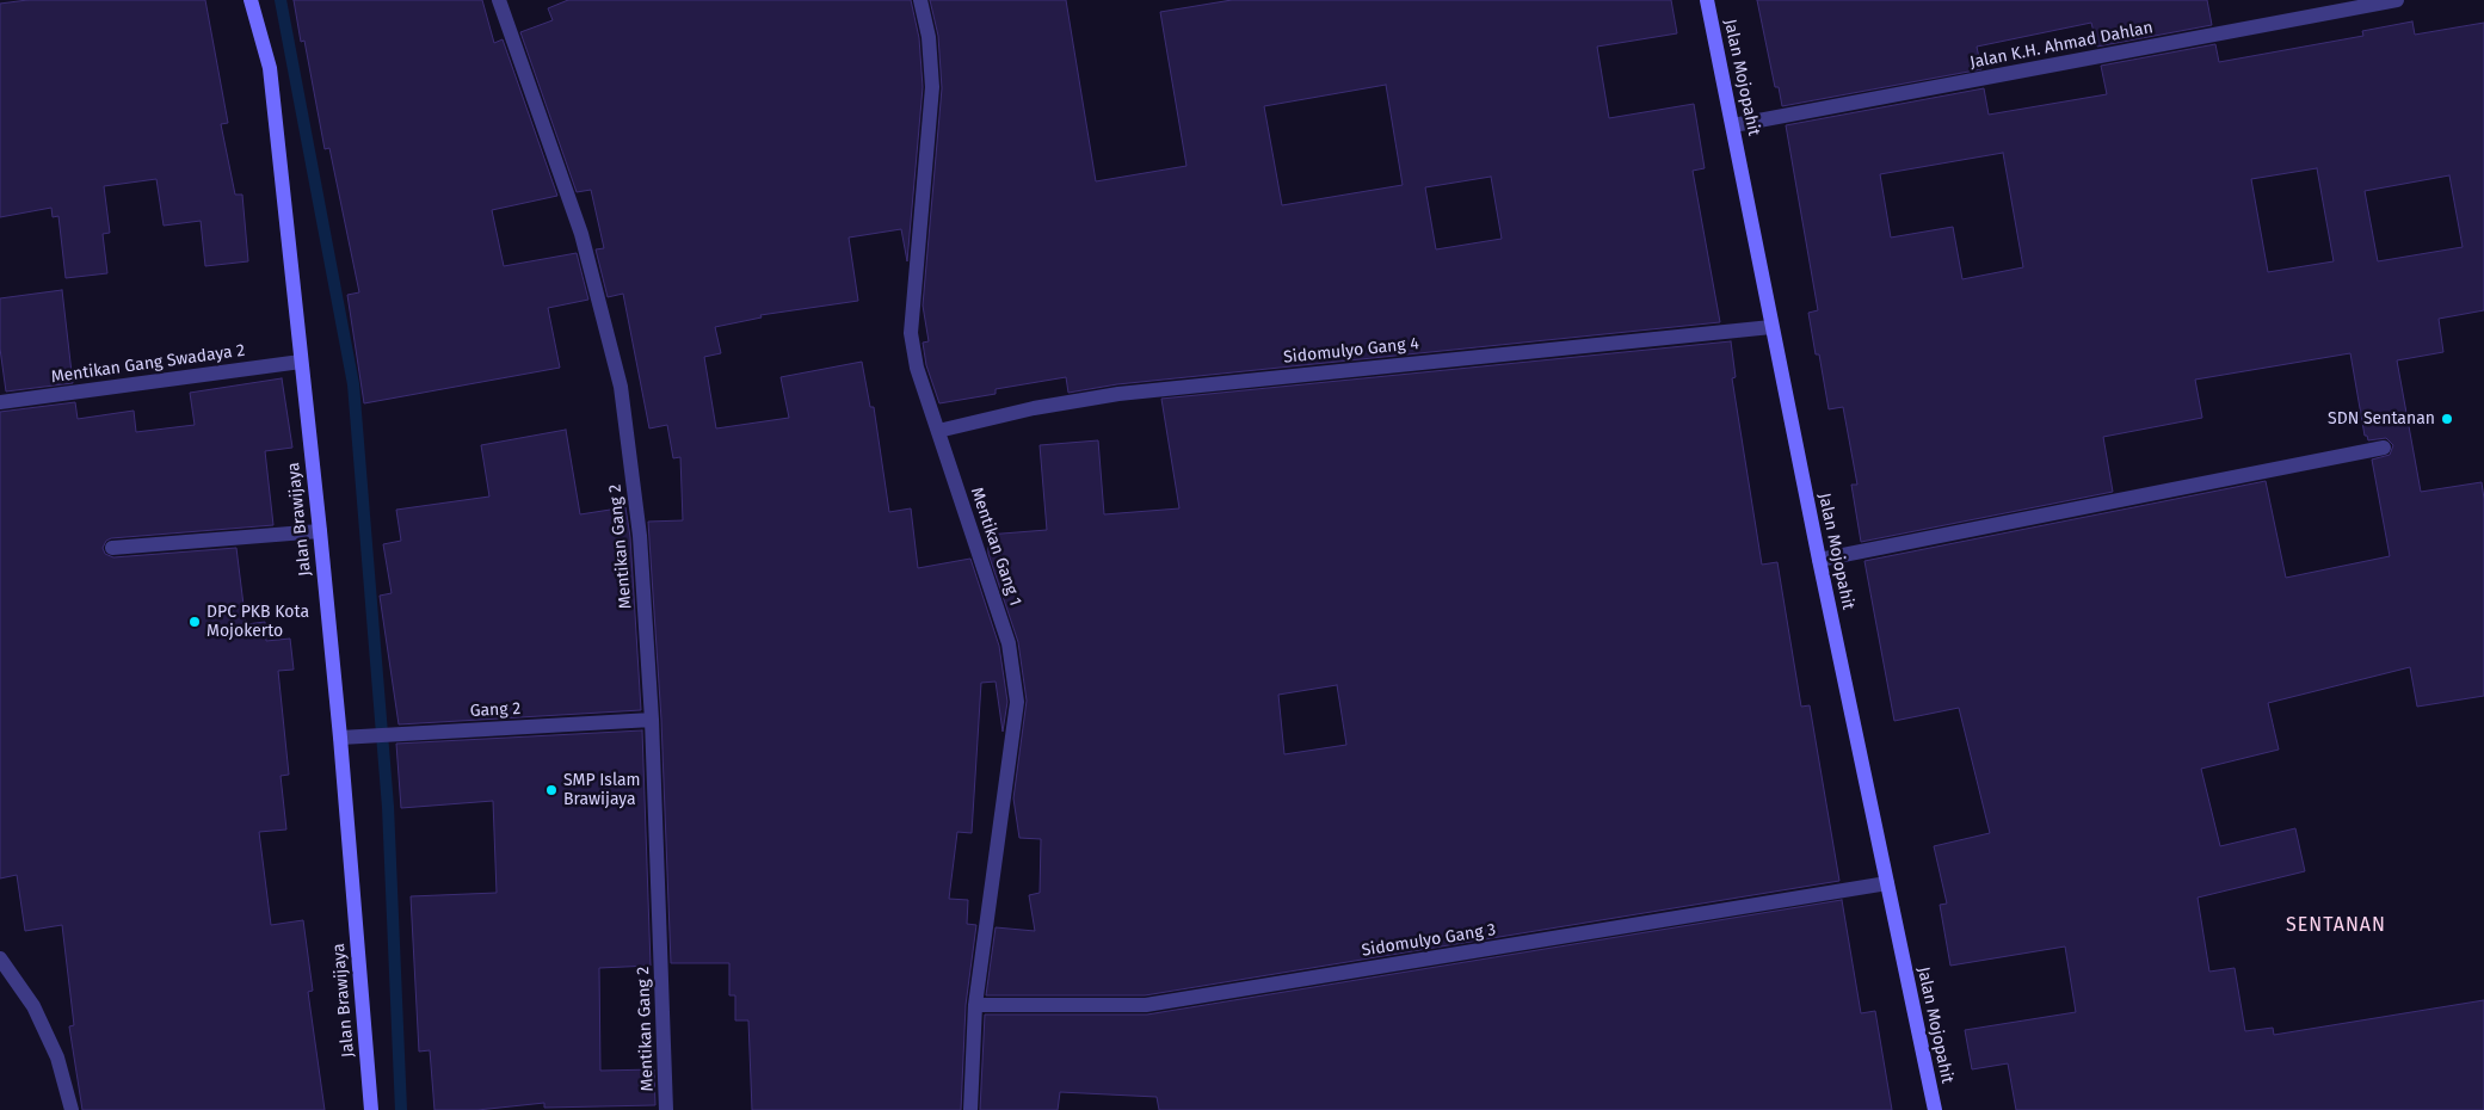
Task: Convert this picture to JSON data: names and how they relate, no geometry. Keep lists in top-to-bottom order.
{
  "streets": {
    "main road": ["Jalan Mojopahit", "Jalan Brawijaya"],
    "street": [
      "Jalan K.H. Ahmad Dahlan",
      "Sidomulyo Gang 4",
      "Mentikan Gang Swadaya 2",
      "Mentikan Gang 2",
      "Mentikan Gang 1",
      "Gang 2",
      "Sidomulyo Gang 3"
    ]
  },
  "crossings": [
    ["Jalan K.H. Ahmad Dahlan", "Jalan Mojopahit"],
    ["Jalan Mojopahit", "Sidomulyo Gang 4"],
    ["Jalan Mojopahit", "Sidomulyo Gang 3"],
    ["Sidomulyo Gang 4", "Mentikan Gang 1"],
    ["Mentikan Gang Swadaya 2", "Jalan Brawijaya"],
    ["Jalan Brawijaya", "Gang 2"],
    ["Mentikan Gang 2", "Gang 2"],
    ["Mentikan Gang 1", "Sidomulyo Gang 3"]
  ],
  "districts": ["SENTANAN"],
  "places": ["SDN Sentanan", "DPC PKB Kota Mojokerto", "SMP Islam Brawijaya"]
}
